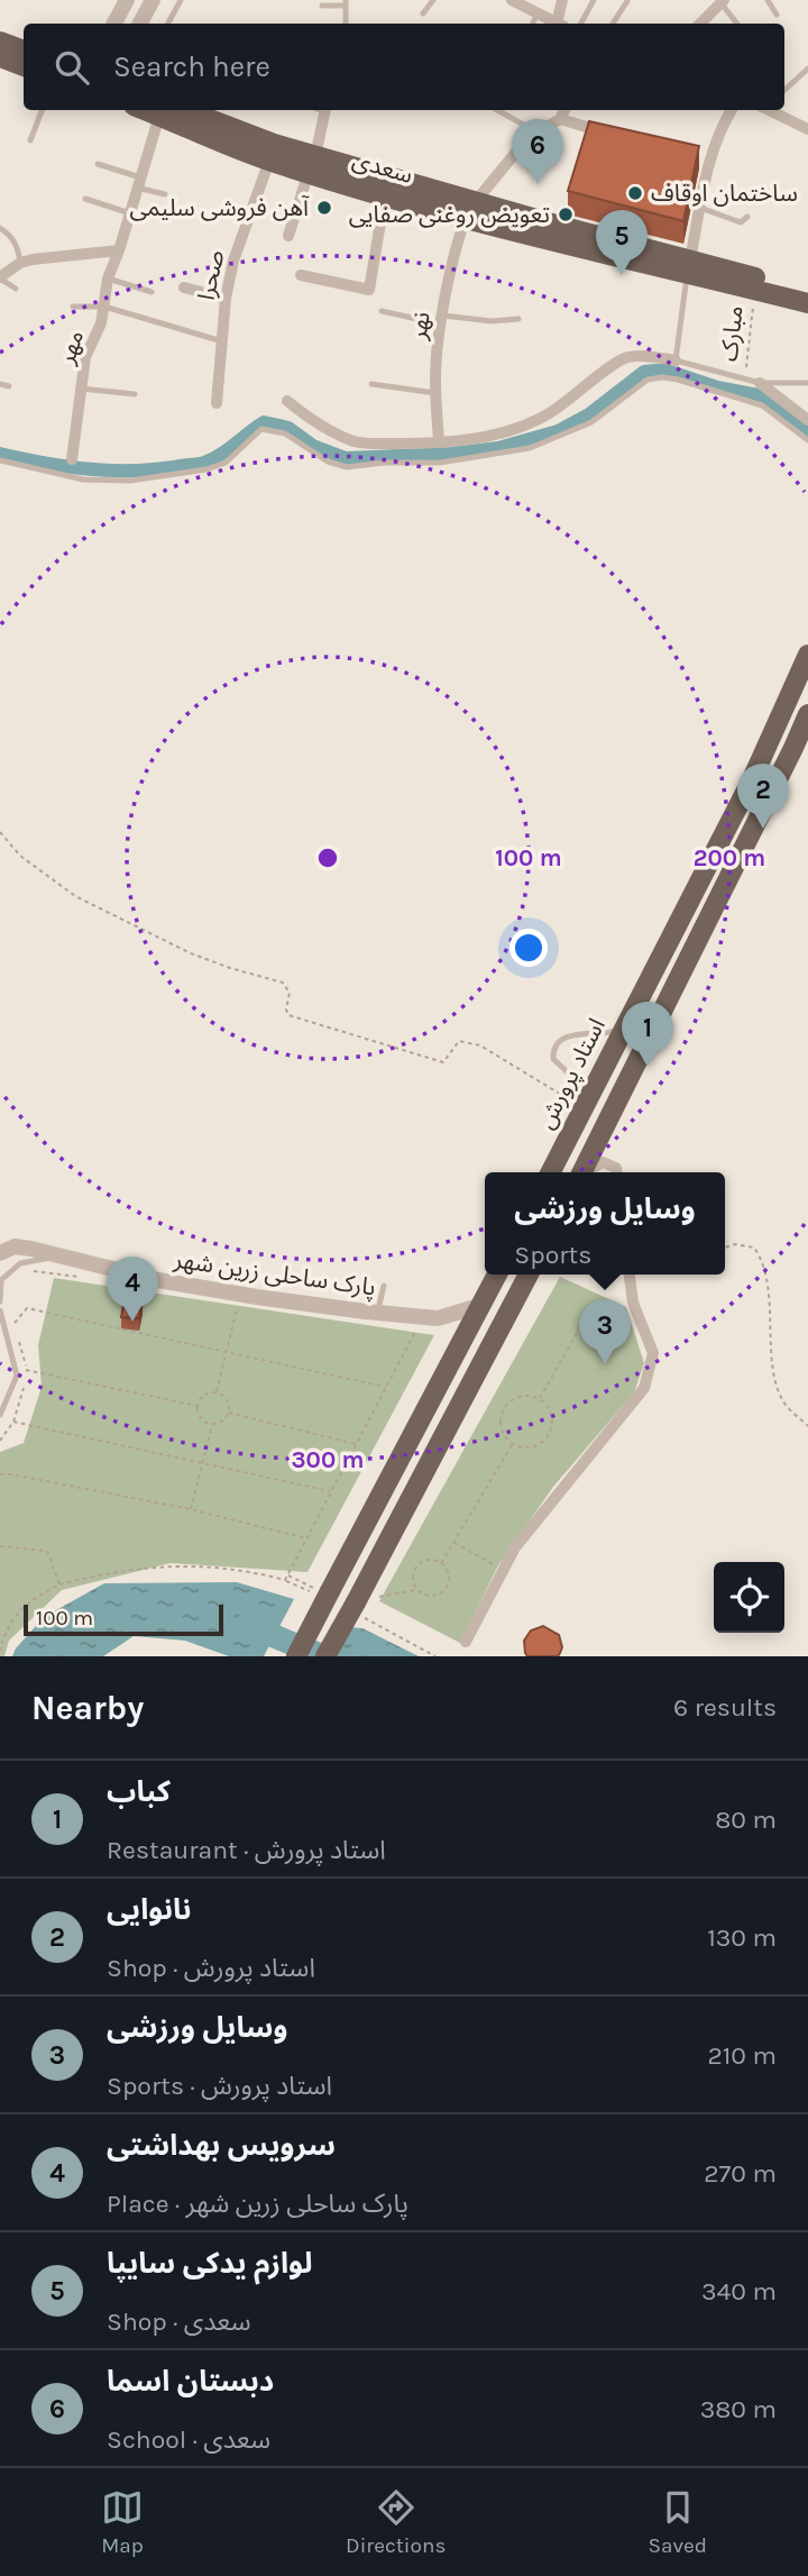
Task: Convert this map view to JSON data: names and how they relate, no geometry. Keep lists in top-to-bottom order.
{
  "streets": {
    "main road": ["سعدی", "استاد پرورش"],
    "street": [
      "صحرا",
      "نهر",
      "مهر",
      "پارک ساحلی زرین شهر"
    ],
    "lane": ["مبارک"]
  },
  "crossings": [
    ["سعدی", "صحرا"],
    ["سعدی", "نهر"],
    ["سعدی", "مبارک"]
  ],
  "places": ["ساختمان اوقاف", "آهن فروشی سلیمی", "تعویض روغنی صفایی"],
  "scale_bar": "100 m",
  "page": {
    "search": "Search here",
    "pins": [
      "6",
      "5",
      "2",
      "1",
      "4",
      "3"
    ],
    "popup": ["وسایل ورزشی", "Sports"],
    "scale": "100 m",
    "heading": ["Nearby", "6 results"],
    "list": [
      {
        "mark": "1",
        "name": "کباب",
        "note": "Restaurant · استاد پرورش",
        "value": "80 m"
      },
      {
        "mark": "2",
        "name": "نانوایی",
        "note": "Shop · استاد پرورش",
        "value": "130 m"
      },
      {
        "mark": "3",
        "name": "وسایل ورزشی",
        "note": "Sports · استاد پرورش",
        "value": "210 m"
      },
      {
        "mark": "4",
        "name": "سرویس بهداشتی",
        "note": "Place · پارک ساحلی زرین شهر",
        "value": "270 m"
      },
      {
        "mark": "5",
        "name": "لوازم یدکی سایپا",
        "note": "Shop · سعدی",
        "value": "340 m"
      },
      {
        "mark": "6",
        "name": "دبستان اسما",
        "note": "School · سعدی",
        "value": "380 m"
      }
    ],
    "nav": ["Map", "Directions", "Saved"]
  },
  "rings": ["100 m", "200 m", "300 m"]
}
